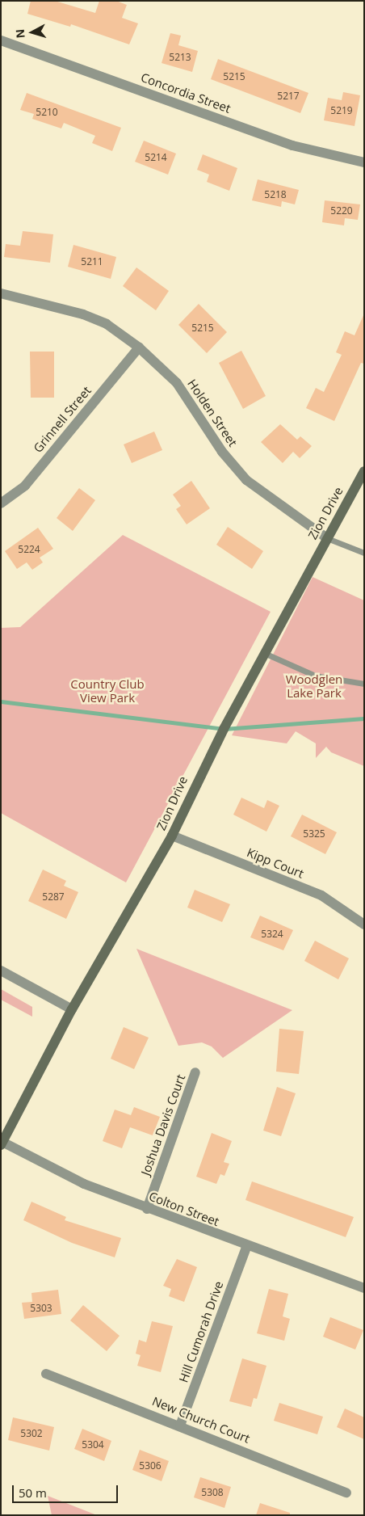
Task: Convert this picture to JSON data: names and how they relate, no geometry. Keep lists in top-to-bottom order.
{
  "streets": {
    "main road": ["Zion Drive"],
    "street": [
      "Concordia Street",
      "Holden Street",
      "Grinnell Street",
      "Kipp Court",
      "Joshua Davis Court",
      "Colton Street",
      "Hill Cumorah Drive",
      "New Church Court"
    ]
  },
  "crossings": [
    ["Holden Street", "Grinnell Street"],
    ["Holden Street", "Zion Drive"],
    ["Zion Drive", "Kipp Court"],
    ["Zion Drive", "Colton Street"],
    ["Joshua Davis Court", "Colton Street"],
    ["Colton Street", "Hill Cumorah Drive"],
    ["Hill Cumorah Drive", "New Church Court"]
  ],
  "parks": ["Woodglen Lake Park", "Country Club View Park"],
  "house_numbers": [
    "5213",
    "5215",
    "5217",
    "5219",
    "5210",
    "5214",
    "5218",
    "5220",
    "5211",
    "5215",
    "5224",
    "5325",
    "5287",
    "5324",
    "5303",
    "5302",
    "5304",
    "5306",
    "5308"
  ],
  "scale_bar": "50 m",
  "north": "left"
}
